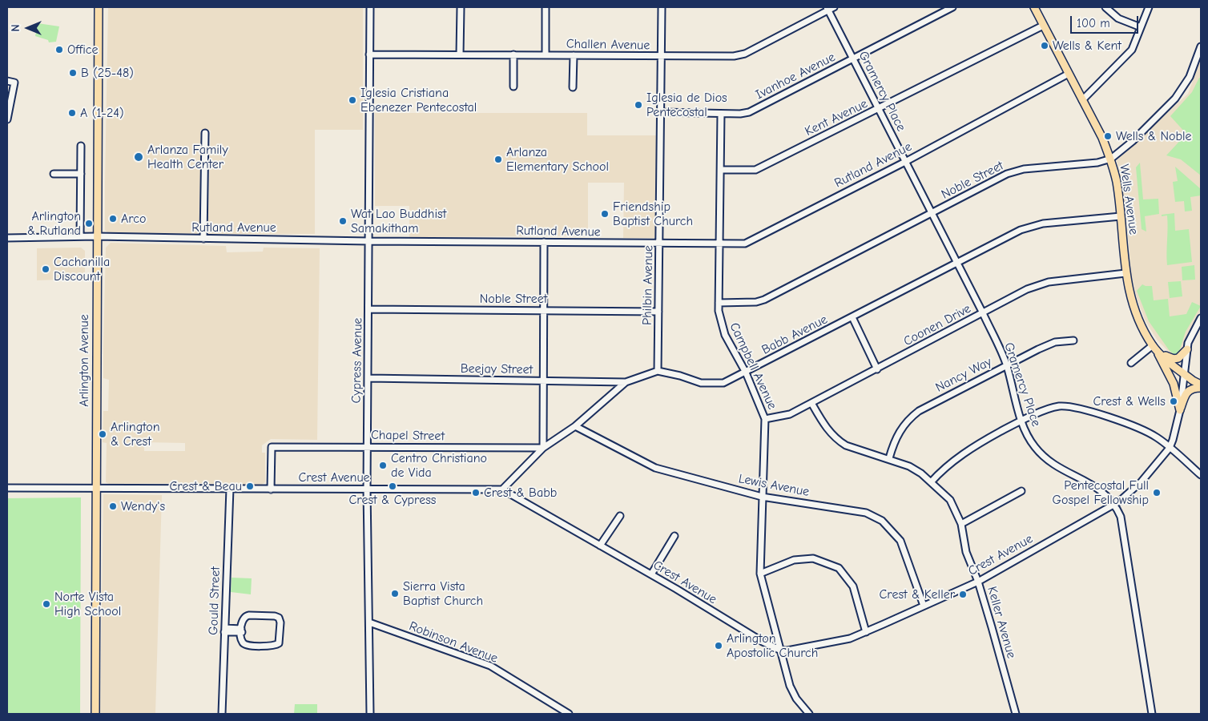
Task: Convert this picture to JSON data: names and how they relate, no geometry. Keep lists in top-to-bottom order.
{
  "streets": {
    "main road": ["Wells Avenue", "Arlington Avenue"],
    "street": [
      "Challen Avenue",
      "Ivanhoe Avenue",
      "Gramercy Place",
      "Kent Avenue",
      "Rutland Avenue",
      "Noble Street",
      "Philbin Avenue",
      "Coonen Drive",
      "Babb Avenue",
      "Cypress Avenue",
      "Campbell Avenue",
      "Beejay Street",
      "Nancy Way",
      "Chapel Street",
      "Crest Avenue",
      "Lewis Avenue",
      "Gould Street",
      "Keller Avenue",
      "Robinson Avenue"
    ]
  },
  "crossings": [
    ["Challen Avenue", "Gramercy Place"],
    ["Challen Avenue", "Philbin Avenue"],
    ["Challen Avenue", "Cypress Avenue"],
    ["Ivanhoe Avenue", "Gramercy Place"],
    ["Ivanhoe Avenue", "Philbin Avenue"],
    ["Ivanhoe Avenue", "Campbell Avenue"],
    ["Gramercy Place", "Kent Avenue"],
    ["Gramercy Place", "Rutland Avenue"],
    ["Gramercy Place", "Noble Street"],
    ["Gramercy Place", "Coonen Drive"],
    ["Gramercy Place", "Babb Avenue"],
    ["Gramercy Place", "Nancy Way"],
    ["Gramercy Place", "Crest Avenue"],
    ["Kent Avenue", "Wells Avenue"],
    ["Kent Avenue", "Campbell Avenue"],
    ["Rutland Avenue", "Wells Avenue"],
    ["Rutland Avenue", "Philbin Avenue"],
    ["Rutland Avenue", "Arlington Avenue"],
    ["Rutland Avenue", "Cypress Avenue"],
    ["Rutland Avenue", "Campbell Avenue"],
    ["Noble Street", "Wells Avenue"],
    ["Noble Street", "Philbin Avenue"],
    ["Noble Street", "Cypress Avenue"],
    ["Noble Street", "Campbell Avenue"],
    ["Wells Avenue", "Coonen Drive"],
    ["Wells Avenue", "Babb Avenue"],
    ["Wells Avenue", "Crest Avenue"],
    ["Philbin Avenue", "Babb Avenue"],
    ["Coonen Drive", "Campbell Avenue"],
    ["Coonen Drive", "Keller Avenue"],
    ["Babb Avenue", "Campbell Avenue"],
    ["Arlington Avenue", "Crest Avenue"],
    ["Cypress Avenue", "Beejay Street"],
    ["Cypress Avenue", "Chapel Street"],
    ["Cypress Avenue", "Crest Avenue"],
    ["Cypress Avenue", "Robinson Avenue"],
    ["Campbell Avenue", "Crest Avenue"],
    ["Campbell Avenue", "Lewis Avenue"],
    ["Nancy Way", "Keller Avenue"],
    ["Chapel Street", "Crest Avenue"],
    ["Crest Avenue", "Lewis Avenue"],
    ["Crest Avenue", "Gould Street"],
    ["Crest Avenue", "Keller Avenue"]
  ],
  "places": [
    "Wells & Kent",
    "Office",
    "B (25-48)",
    "Iglesia Cristiana Ebenezer Pentecostal",
    "Iglesia de Dios Pentecostal",
    "A (1-24)",
    "Wells & Noble",
    "Arlanza Family Health Center",
    "Arlanza Elementary School",
    "Friendship Baptist Church",
    "Arco",
    "Wat Lao Buddhist Samakitham",
    "Arlington & Rutland",
    "Cachanilla Discount",
    "Crest & Wells",
    "Arlington & Crest",
    "Centro Christiano de Vida",
    "Crest & Beau",
    "Crest & Cypress",
    "Crest & Babb",
    "Pentecostal Full Gospel Fellowship",
    "Wendy's",
    "Sierra Vista Baptist Church",
    "Crest & Keller",
    "Norte Vista High School",
    "Arlington Apostolic Church"
  ],
  "scale_bar": "100 m",
  "north": "left"
}
